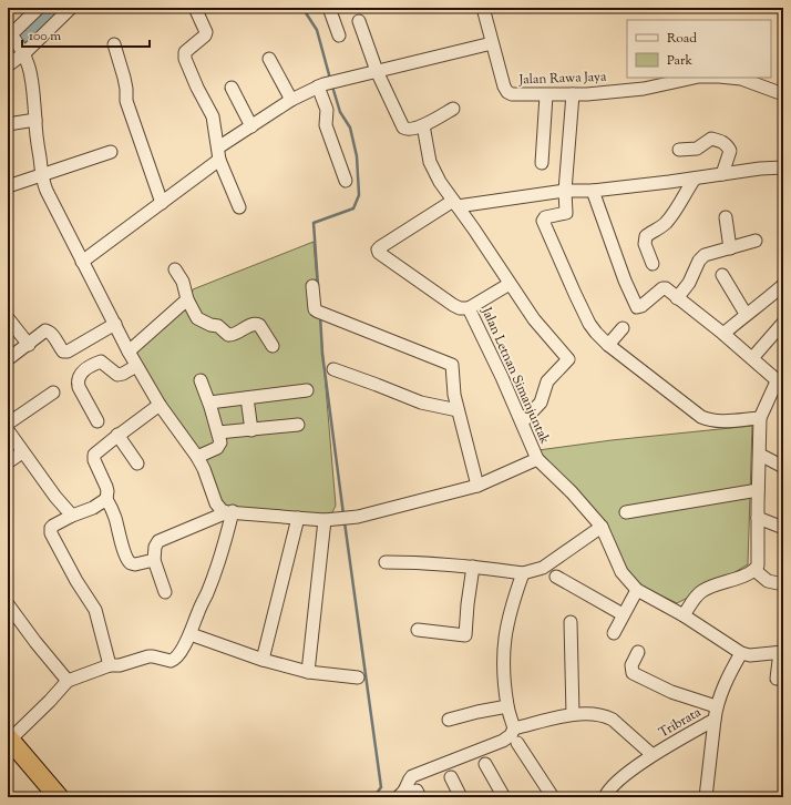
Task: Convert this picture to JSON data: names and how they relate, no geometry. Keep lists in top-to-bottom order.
{
  "streets": {
    "street": ["Jalan Rawa Jaya", "Jalan Letnan Simanjuntak", "Tribrata"]
  },
  "crossings": [
    ["Jalan Letnan Simanjuntak", "Tribrata"]
  ],
  "legend": ["Road", "Park"],
  "scale_bar": "100 m"
}
